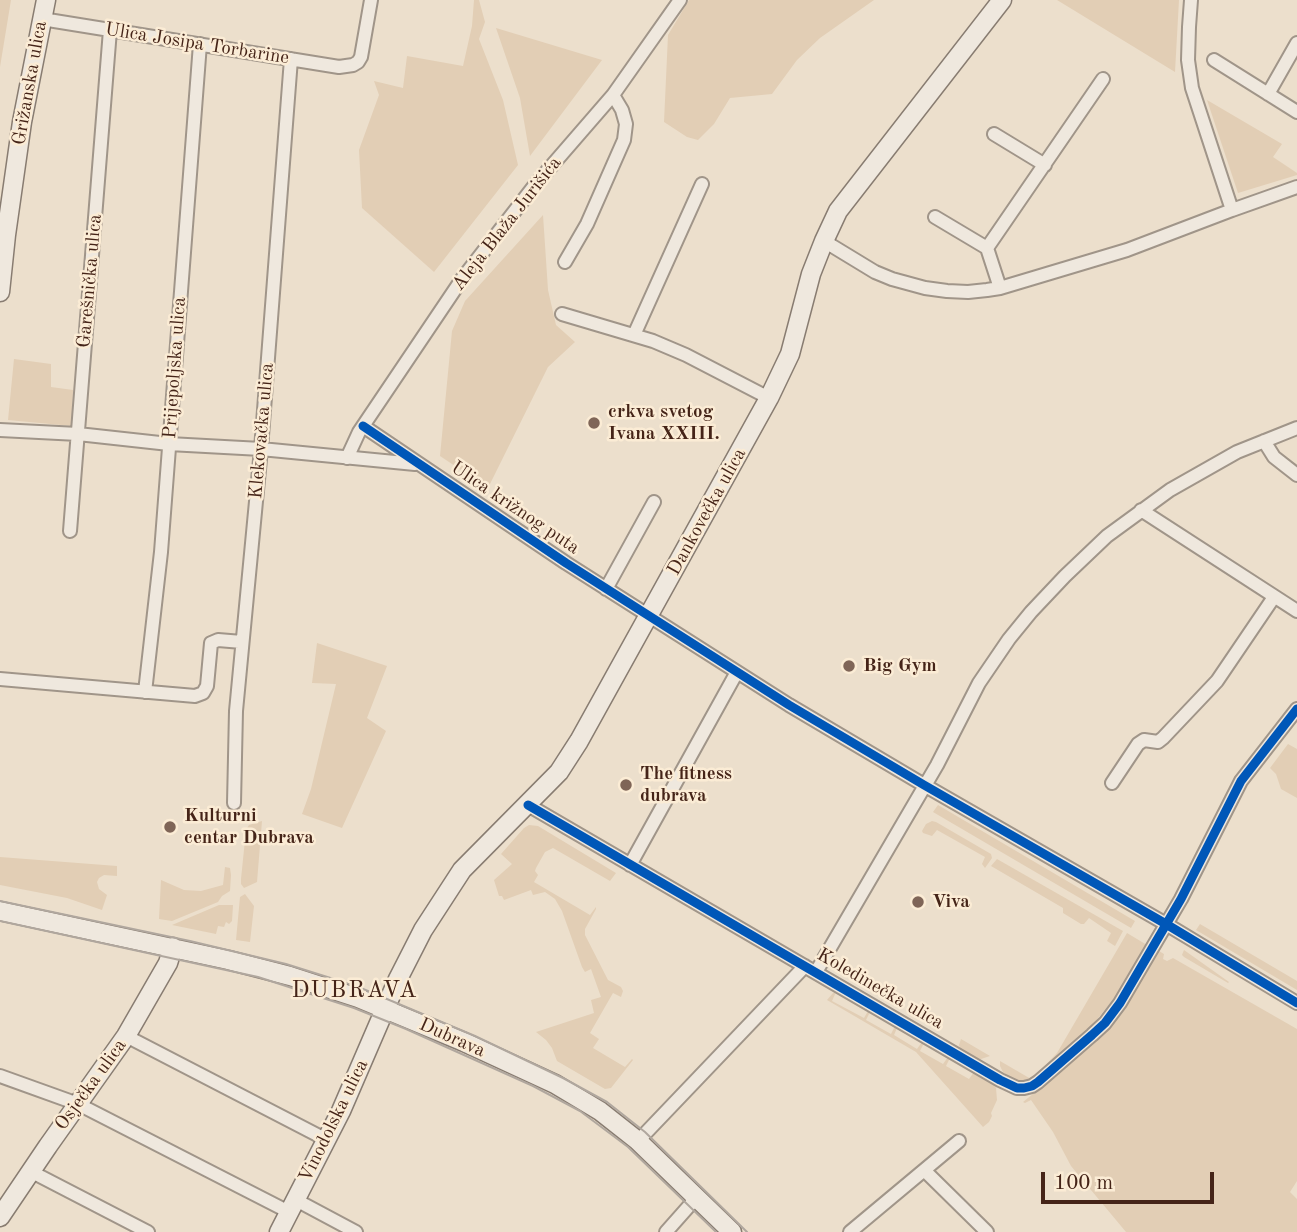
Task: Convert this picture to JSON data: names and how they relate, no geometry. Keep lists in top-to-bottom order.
{
  "streets": {
    "main road": [
      "Grižanska ulica",
      "Dankovečka ulica",
      "Dubrava",
      "Osječka ulica",
      "Vinodolska ulica"
    ],
    "street": [
      "Ulica Josipa Torbarine",
      "Aleja Blaža Jurišića",
      "Garešnička ulica",
      "Prijepoljska ulica",
      "Klekovačka ulica",
      "Ulica križnog puta",
      "Koledinečka ulica"
    ]
  },
  "crossings": [
    ["Ulica Josipa Torbarine", "Grižanska ulica"],
    ["Ulica Josipa Torbarine", "Garešnička ulica"],
    ["Ulica Josipa Torbarine", "Prijepoljska ulica"],
    ["Ulica Josipa Torbarine", "Klekovačka ulica"],
    ["Aleja Blaža Jurišića", "Ulica križnog puta"],
    ["Garešnička ulica", "Ulica križnog puta"],
    ["Prijepoljska ulica", "Ulica križnog puta"],
    ["Klekovačka ulica", "Ulica križnog puta"],
    ["Ulica križnog puta", "Dankovečka ulica"],
    ["Dankovečka ulica", "Koledinečka ulica"],
    ["Dankovečka ulica", "Dubrava"],
    ["Dankovečka ulica", "Vinodolska ulica"],
    ["Dubrava", "Osječka ulica"],
    ["Dubrava", "Vinodolska ulica"]
  ],
  "districts": ["DUBRAVA"],
  "places": [
    "crkva svetog Ivana XXIII.",
    "Big Gym",
    "The fitness dubrava",
    "Kulturni centar Dubrava",
    "Viva"
  ],
  "scale_bar": "100 m"
}
